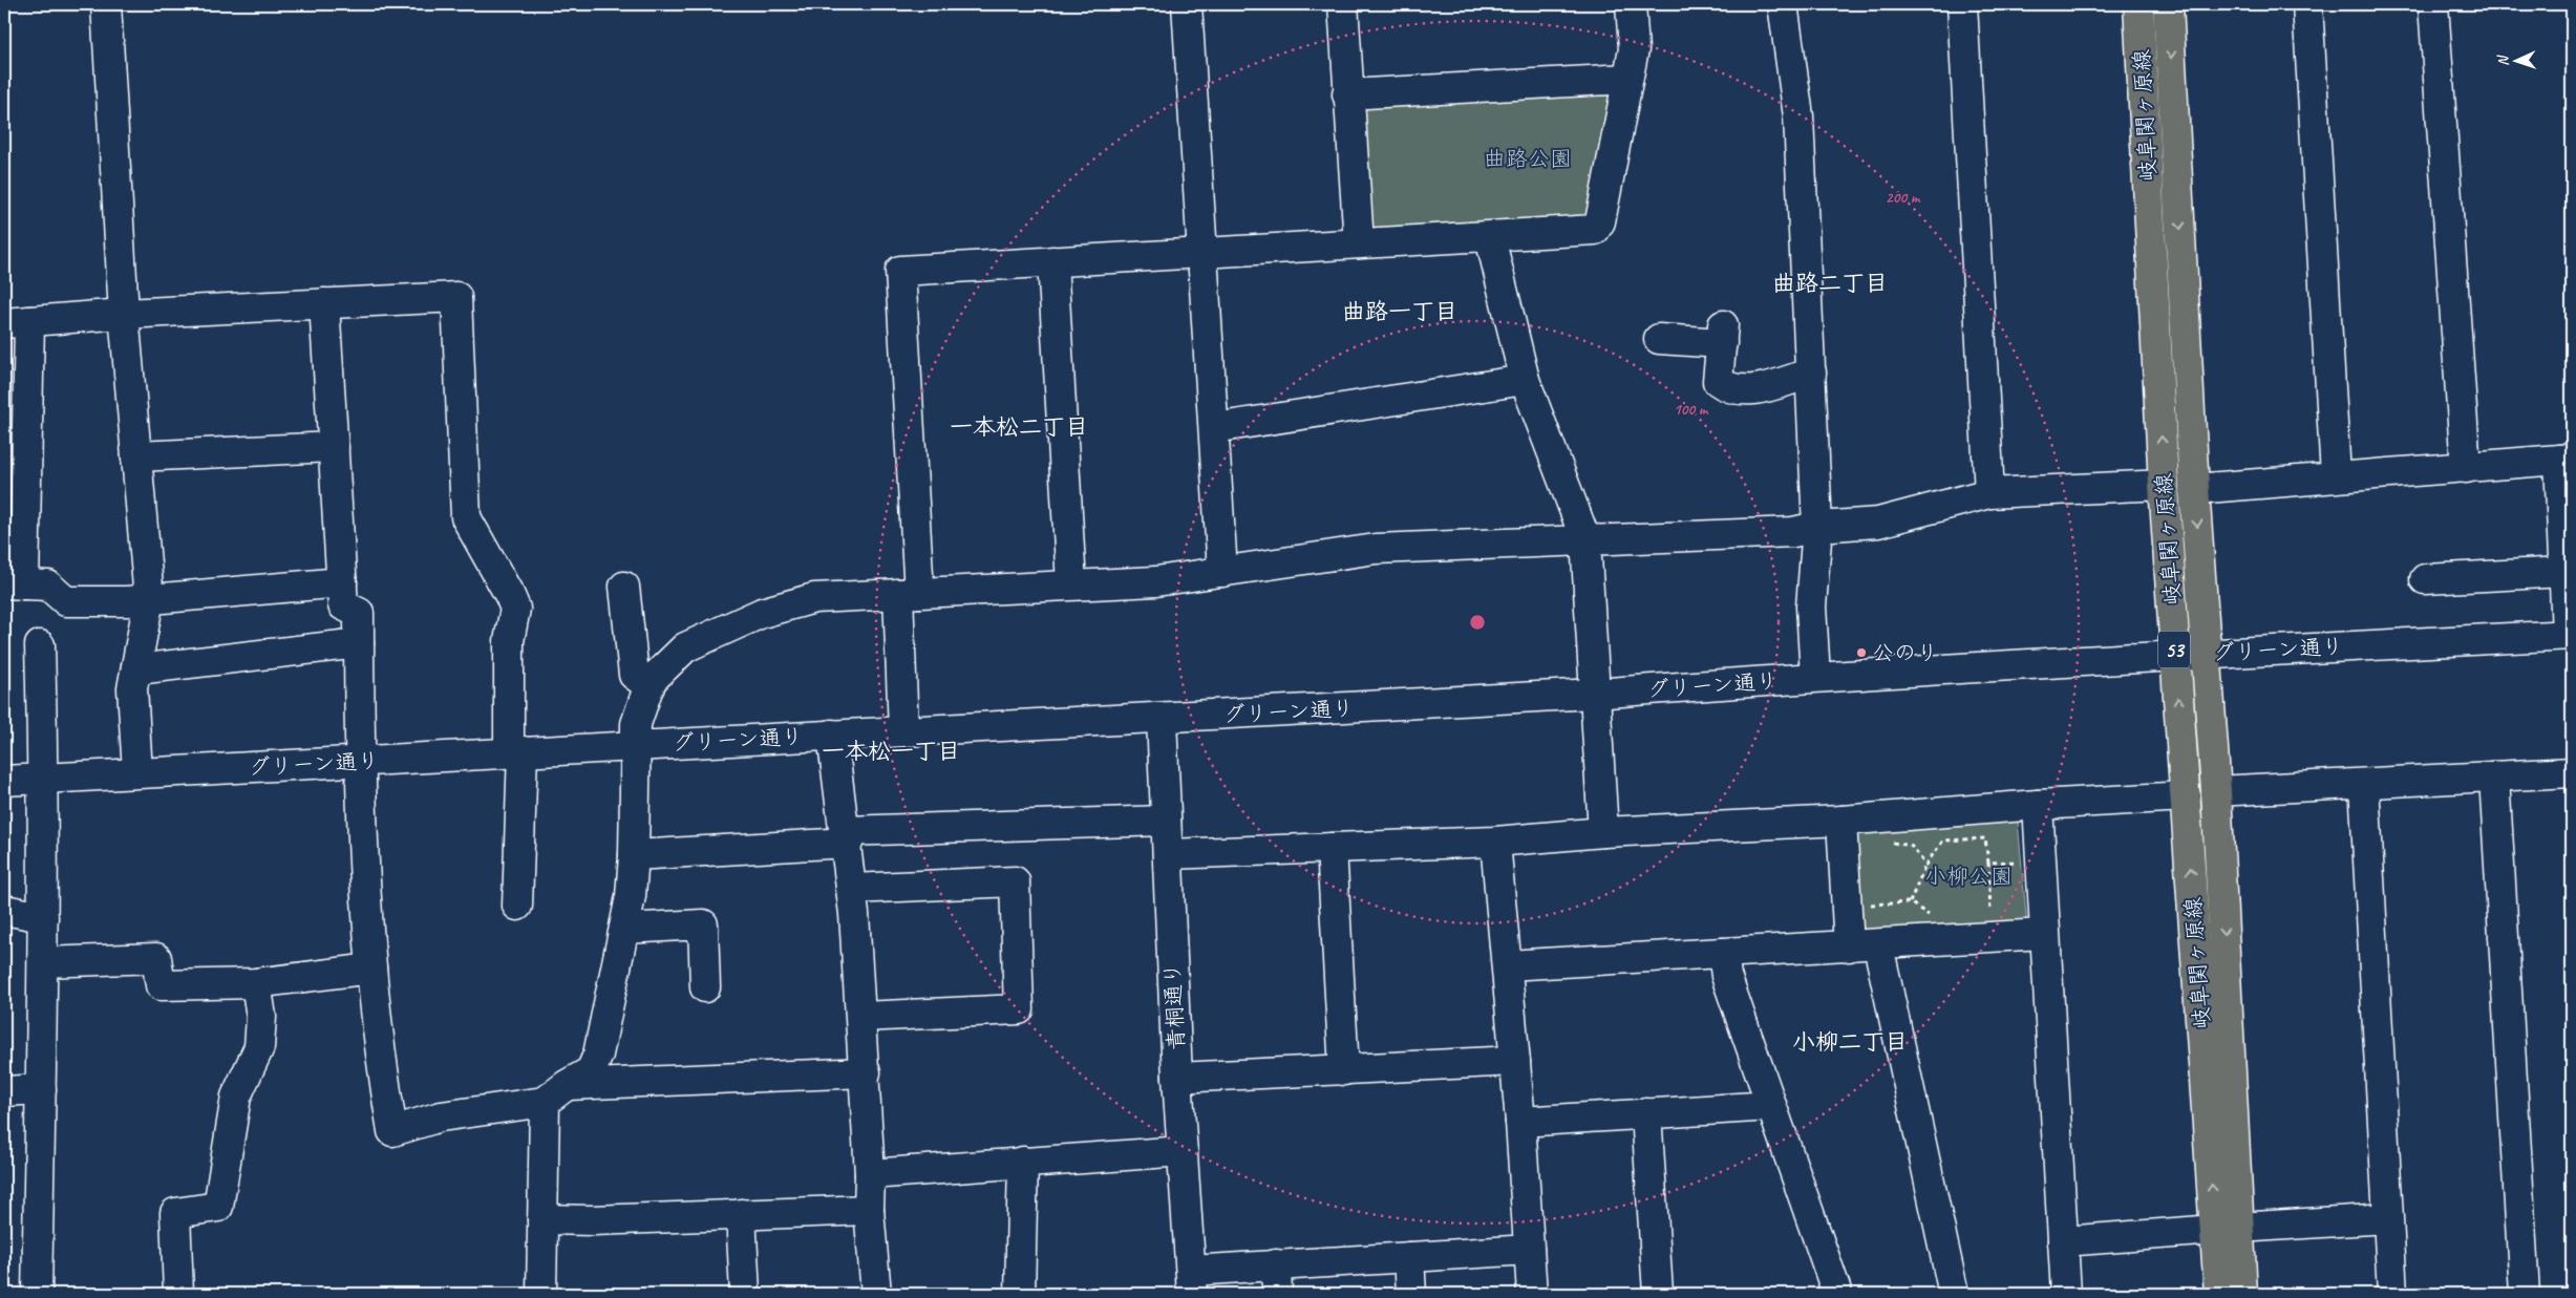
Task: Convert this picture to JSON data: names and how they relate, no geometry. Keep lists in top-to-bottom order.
{
  "streets": {
    "main road": ["岐阜関ヶ原線", "53"],
    "street": ["グリーン通り", "青桐通り"]
  },
  "crossings": [
    ["岐阜関ヶ原線", "グリーン通り"],
    ["グリーン通り", "青桐通り"]
  ],
  "districts": [
    "曲路二丁目",
    "曲路一丁目",
    "一本松二丁目",
    "一本松一丁目",
    "小柳二丁目"
  ],
  "parks": ["曲路公園", "小柳公園"],
  "places": ["公のり"],
  "north": "left",
  "rings": ["200 m", "100 m"]
}
